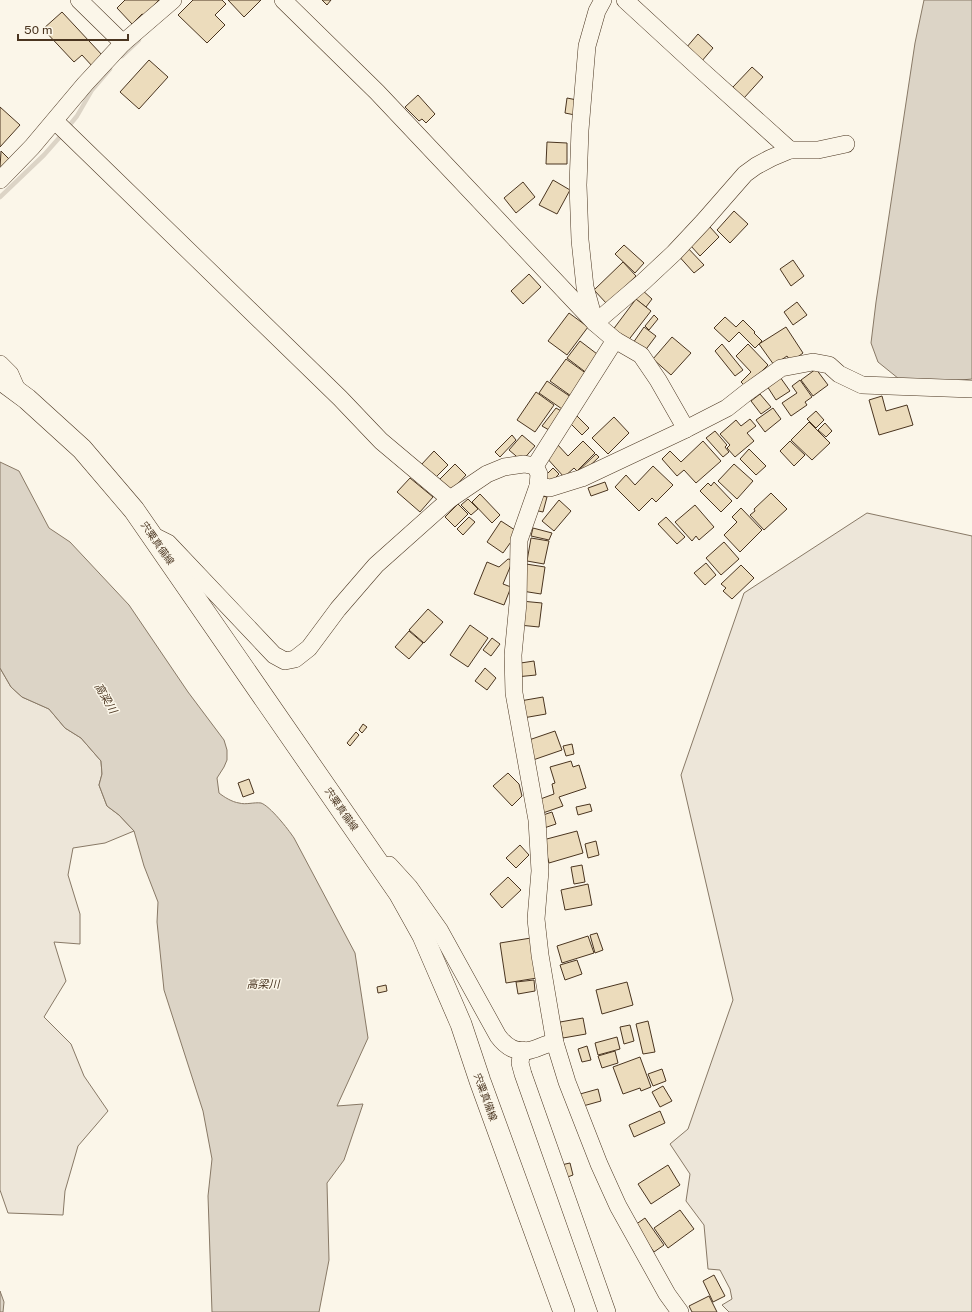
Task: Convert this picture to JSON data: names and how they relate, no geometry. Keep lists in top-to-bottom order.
{
  "streets": {
    "main road": ["宍粟真備線"]
  },
  "water": ["高梁川"],
  "scale_bar": "50 m"
}
